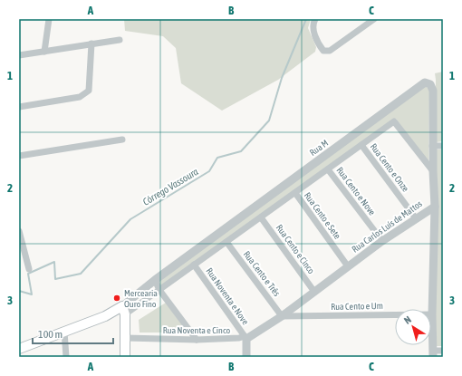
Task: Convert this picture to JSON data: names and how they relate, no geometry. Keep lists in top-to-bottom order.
{
  "streets": {
    "street": [
      "Rua M",
      "Rua Cento e Onze",
      "Rua Cento e Nove",
      "Rua Cento e Sete",
      "Rua Carlos Luís de Mattos",
      "Rua Cento e Cinco",
      "Rua Cento e Três",
      "Rua Noventa e Nove",
      "Rua Cento e Um",
      "Rua Noventa e Cinco"
    ]
  },
  "crossings": [
    ["Rua M", "Rua Carlos Luís de Mattos"],
    ["Rua Cento e Onze", "Rua Carlos Luís de Mattos"],
    ["Rua Cento e Nove", "Rua Carlos Luís de Mattos"],
    ["Rua Cento e Sete", "Rua Carlos Luís de Mattos"],
    ["Rua Carlos Luís de Mattos", "Rua Cento e Cinco"],
    ["Rua Carlos Luís de Mattos", "Rua Cento e Três"],
    ["Rua Carlos Luís de Mattos", "Rua Noventa e Nove"],
    ["Rua Carlos Luís de Mattos", "Rua Cento e Um"],
    ["Rua Carlos Luís de Mattos", "Rua Noventa e Cinco"],
    ["Rua Cento e Três", "Rua Cento e Um"],
    ["Rua Noventa e Nove", "Rua Noventa e Cinco"]
  ],
  "water": ["Córrego Vassoura"],
  "places": ["Mercearia Ouro Fino"],
  "scale_bar": "100 m",
  "north": "top left",
  "grid": {
    "columns": ["A", "B", "C"],
    "rows": ["1", "2", "3"]
  }
}
